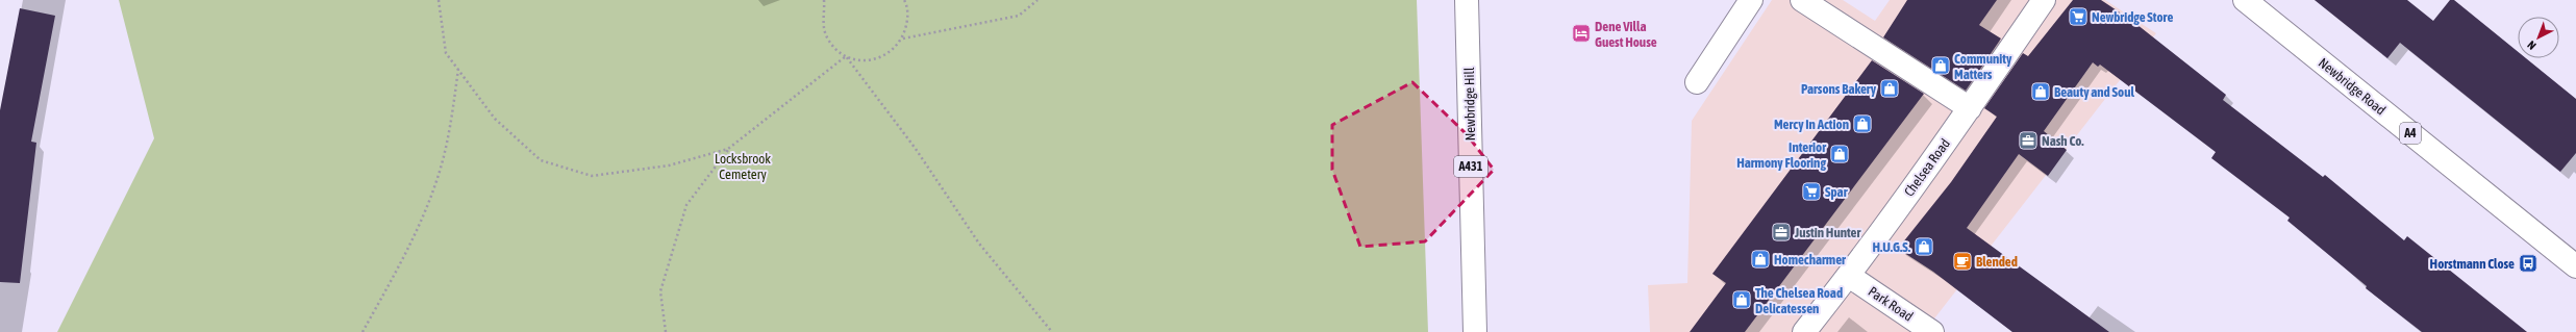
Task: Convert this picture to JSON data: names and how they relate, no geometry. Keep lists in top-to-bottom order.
{
  "streets": {
    "main road": [
      "Newbridge Road",
      "Newbridge Hill",
      "A4",
      "A431",
      "Chelsea Road",
      "Park Road"
    ]
  },
  "crossings": [
    ["Chelsea Road", "Park Road"]
  ],
  "parks": ["Locksbrook Cemetery"],
  "places": {
    "supermarket": ["Newbridge Store", "Spar"],
    "hotel": ["Dene Villa Guest House"],
    "shop": [
      "Community Matters",
      "Parsons Bakery",
      "Beauty and Soul",
      "Mercy In Action",
      "Interior Harmony Flooring",
      "H.U.G.S.",
      "Homecharmer",
      "The Chelsea Road Delicatessen"
    ],
    "office": ["Nash Co.", "Justin Hunter"],
    "cafe": ["Blended"],
    "bus stop": ["Horstmann Close"]
  },
  "north": "bottom left"
}
